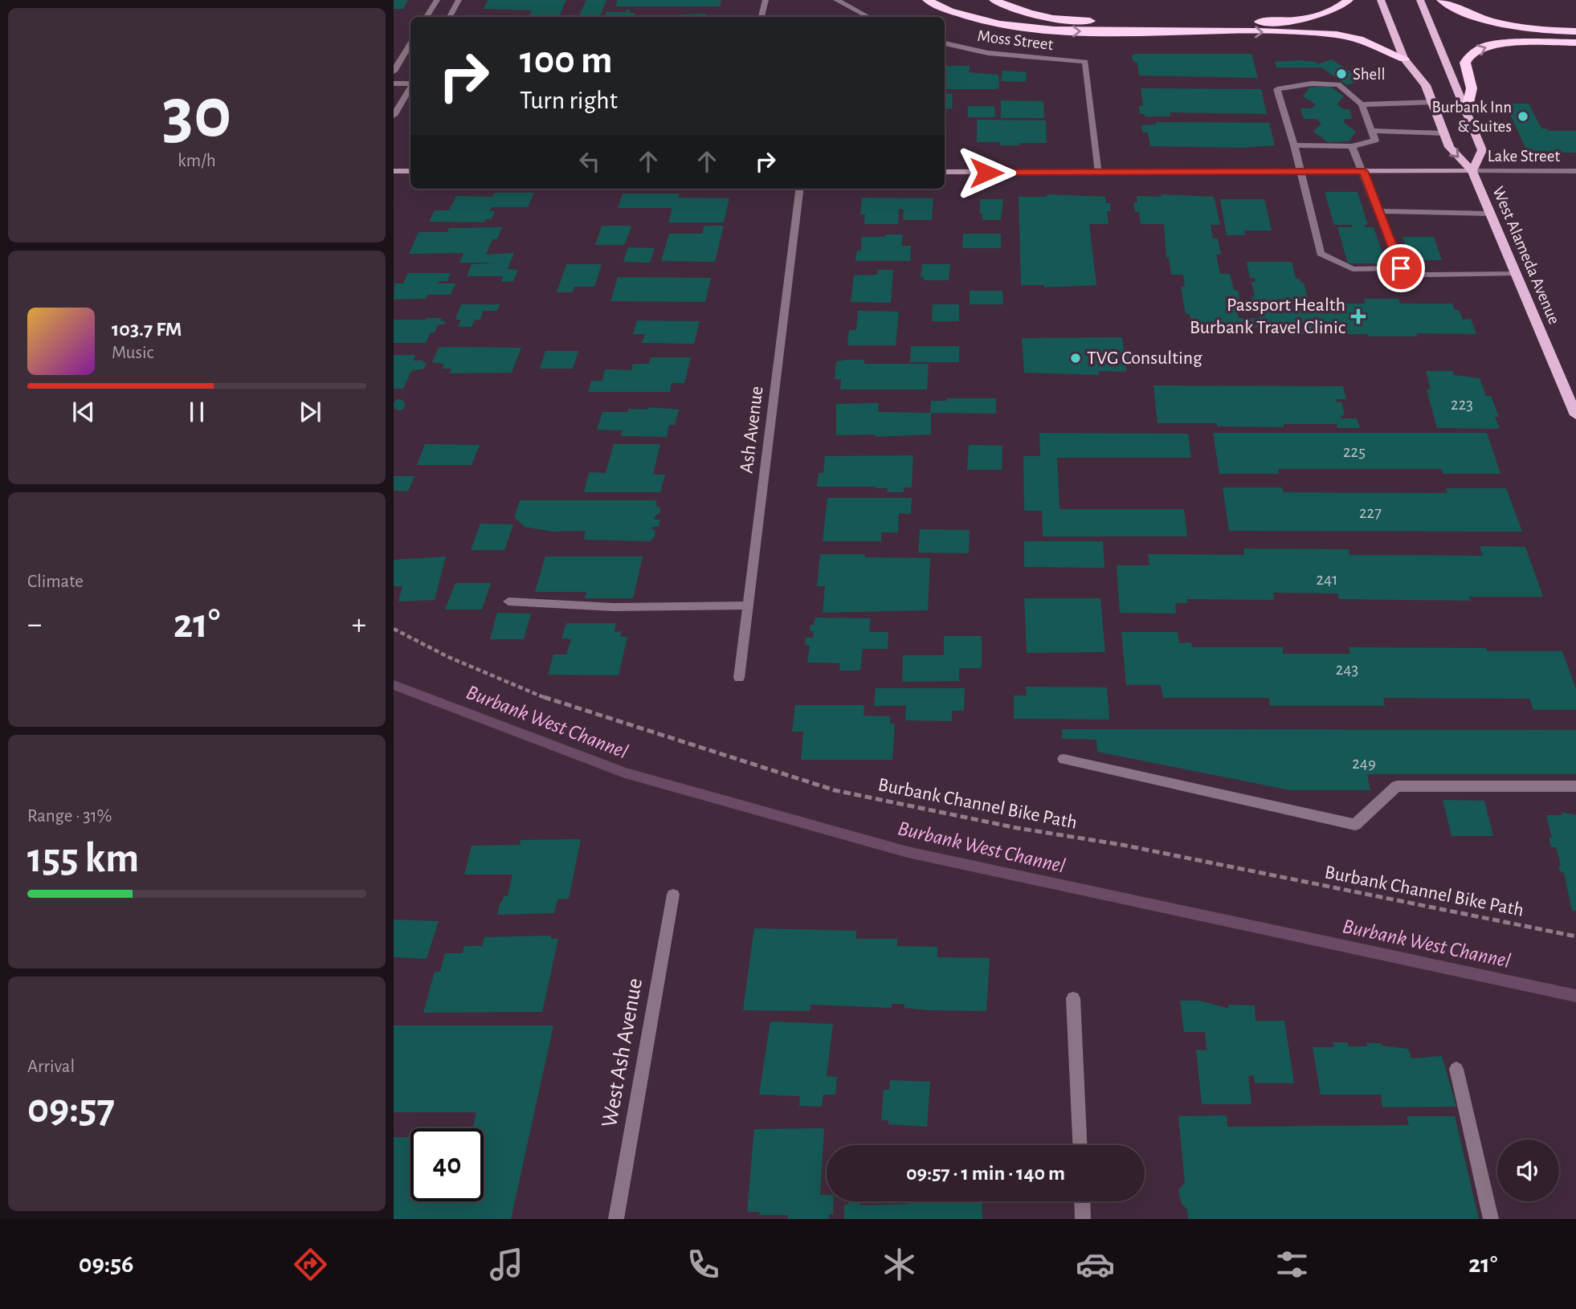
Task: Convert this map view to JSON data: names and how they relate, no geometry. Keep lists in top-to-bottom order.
{
  "streets": {
    "main road": ["West Alameda Avenue"],
    "street": [
      "Moss Street",
      "Lake Street",
      "Ash Avenue",
      "West Ash Avenue"
    ],
    "path": ["Burbank Channel Bike Path"]
  },
  "crossings": [
    ["Lake Street", "West Alameda Avenue"]
  ],
  "water": ["Burbank West Channel"],
  "places": {
    "other": ["Shell", "Burbank Inn & Suites", "TVG Consulting"],
    "health": ["Passport Health Burbank Travel Clinic"]
  },
  "house_numbers": [
    "223",
    "225",
    "227",
    "241",
    "243",
    "249"
  ],
  "page": {
    "tile": [
      ["30", "km/h"],
      "Climate",
      ["Range · 31%", "155 km"],
      ["Arrival", "09:57"]
    ],
    "turn": ["100 m", "Turn right"],
    "song": ["103.7 FM", "Music"],
    "heat": ["−", "21°", "+"],
    "limit": "40",
    "trip": "09:57 · 1 min · 140 m",
    "tabs": ["09:56", "21°"]
  }
}
